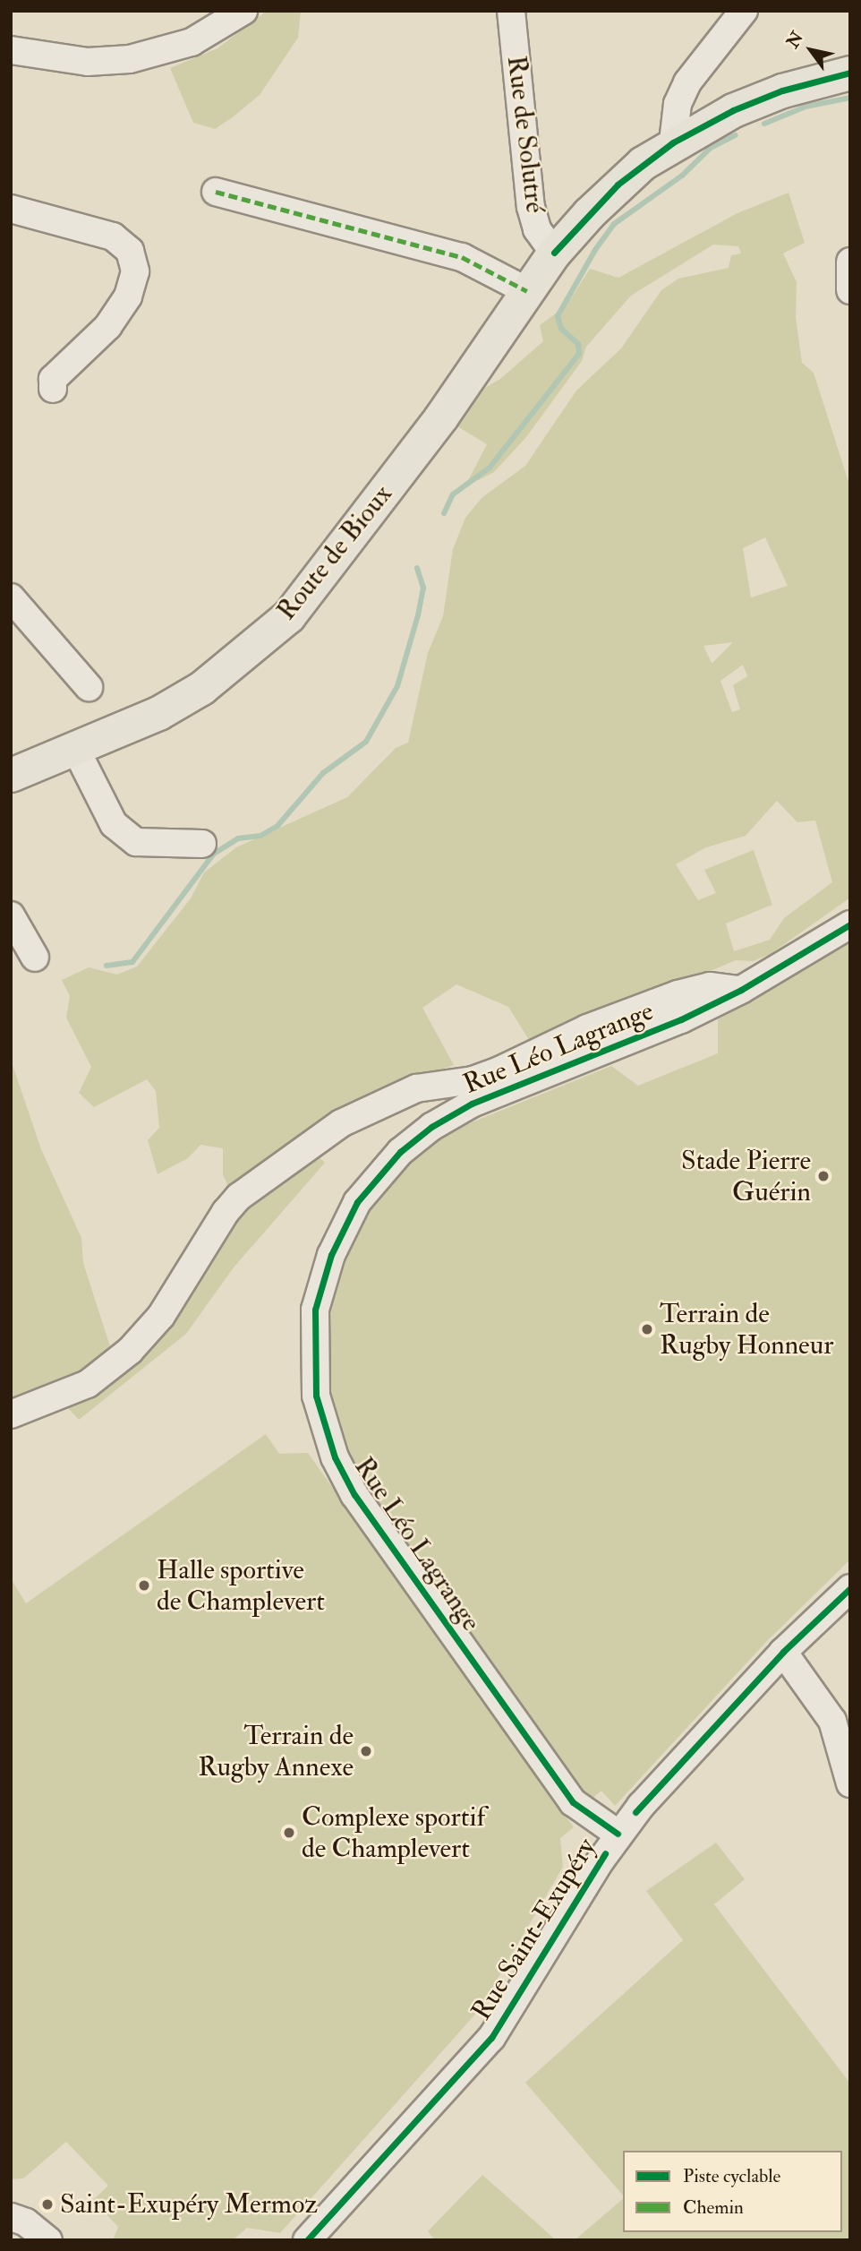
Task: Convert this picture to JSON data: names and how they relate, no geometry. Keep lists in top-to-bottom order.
{
  "streets": {
    "main road": ["Route de Bioux"],
    "street": ["Rue de Solutré", "Rue Léo Lagrange", "Rue Saint-Exupéry"]
  },
  "crossings": [
    ["Rue de Solutré", "Route de Bioux"],
    ["Rue Léo Lagrange", "Rue Saint-Exupéry"]
  ],
  "places": [
    "Stade Pierre Guérin",
    "Terrain de Rugby Honneur",
    "Halle sportive de Champlevert",
    "Terrain de Rugby Annexe",
    "Complexe sportif de Champlevert",
    "Saint-Exupéry Mermoz"
  ],
  "legend": ["Piste cyclable", "Chemin"],
  "north": "top left"
}
